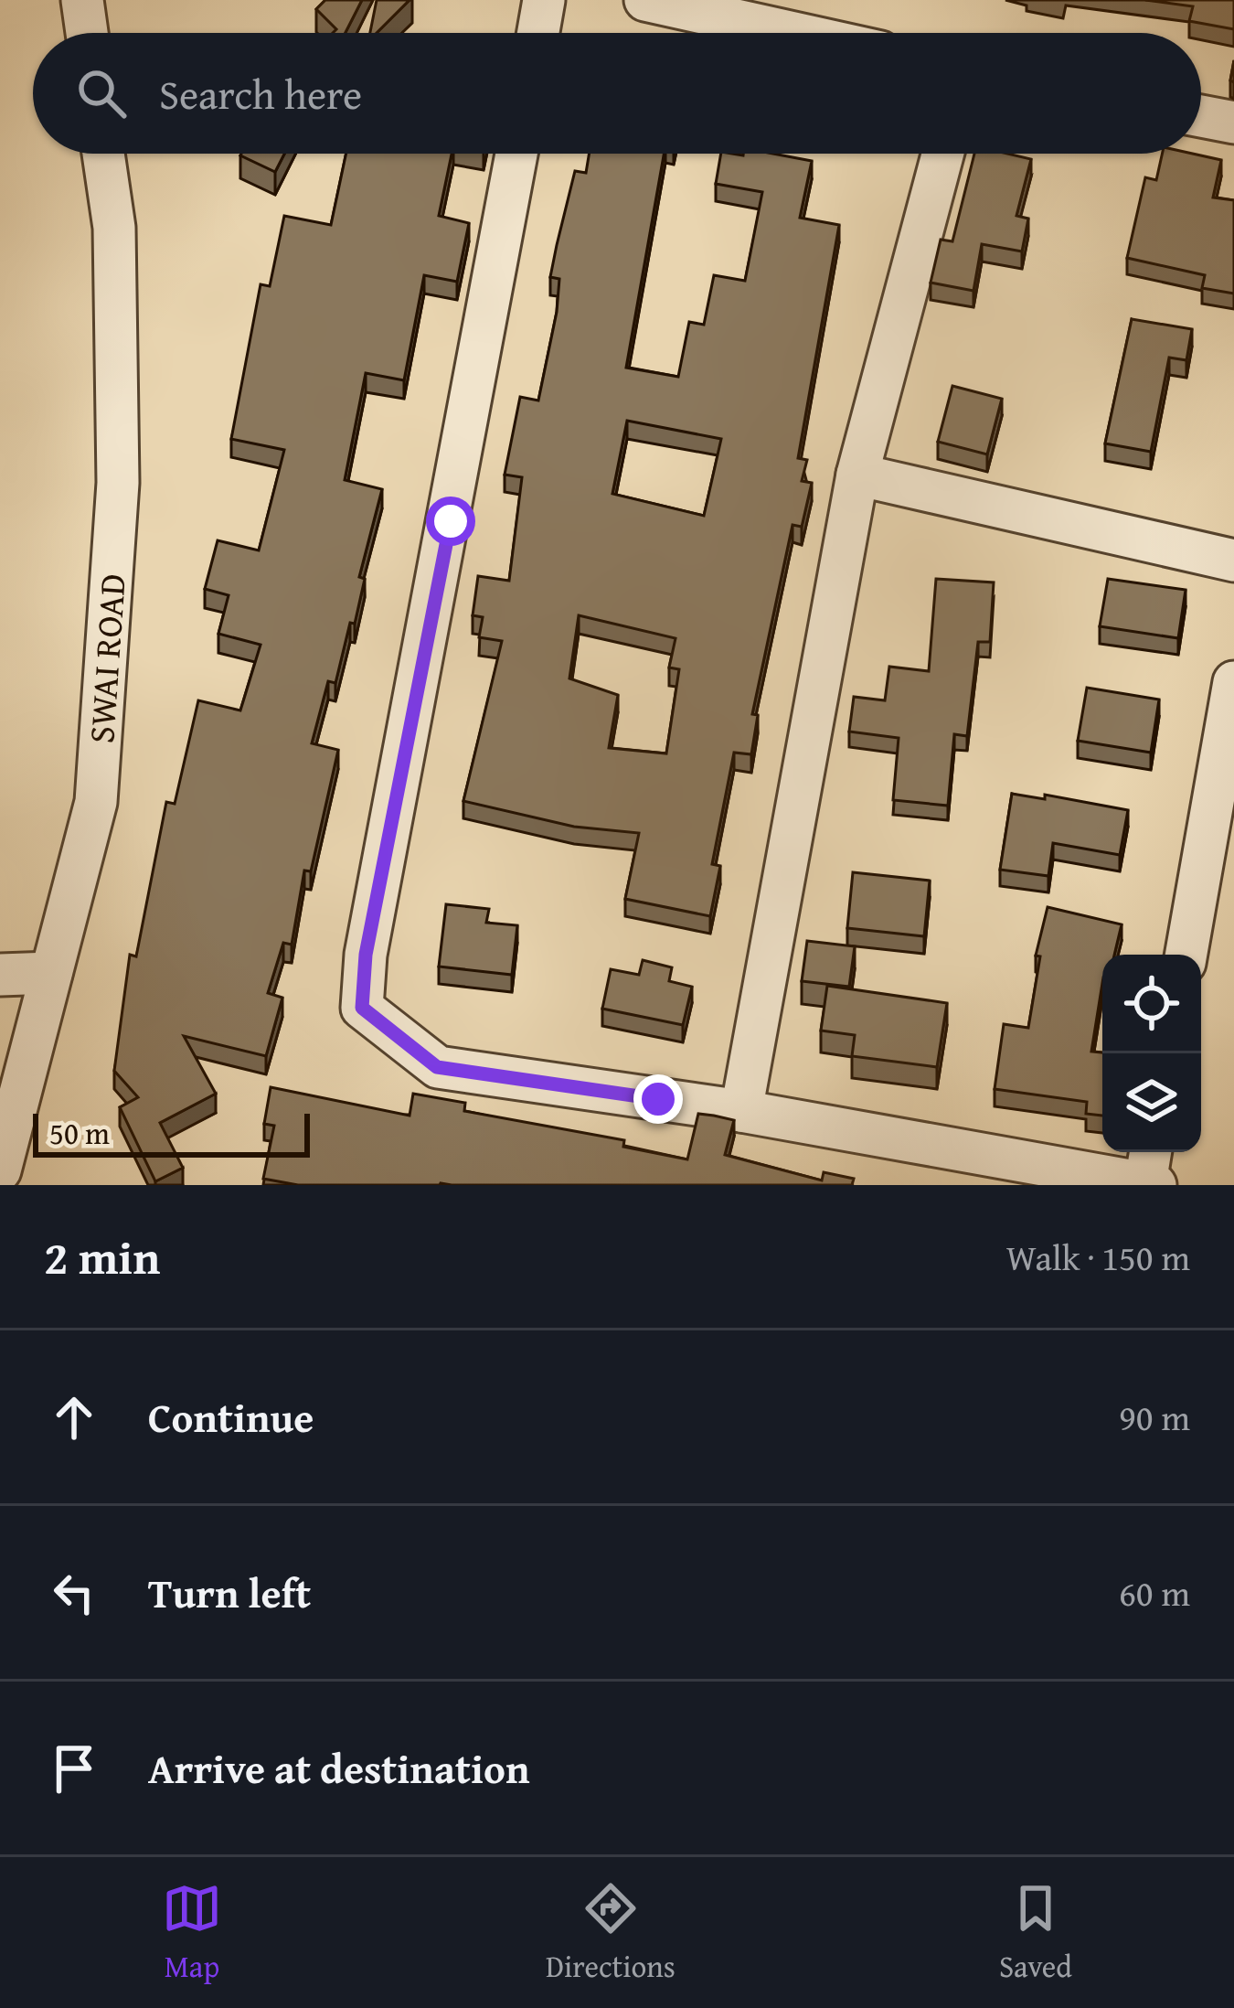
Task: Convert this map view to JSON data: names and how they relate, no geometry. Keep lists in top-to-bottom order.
{
  "streets": {
    "street": ["SWAI ROAD"]
  },
  "scale_bar": "50 m",
  "page": {
    "search": "Search here",
    "scale": "50 m",
    "heading": ["2 min", "Walk · 150 m"],
    "list": [
      ["Continue", "90 m"],
      ["Turn left", "60 m"],
      "Arrive at destination"
    ],
    "nav": ["Map", "Directions", "Saved"]
  }
}
